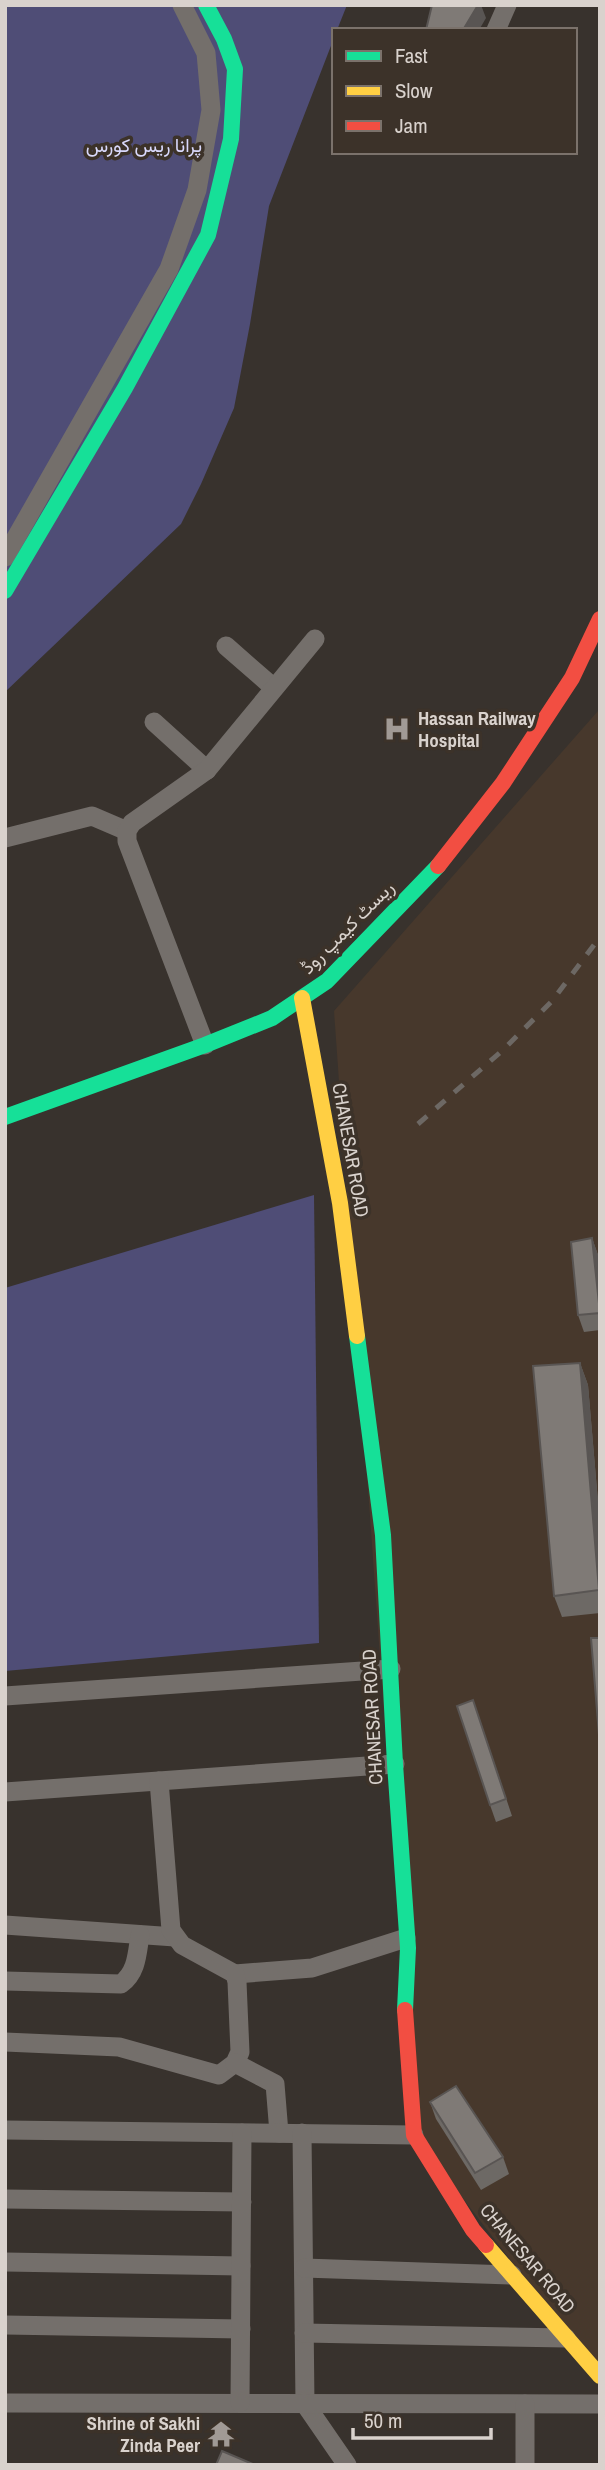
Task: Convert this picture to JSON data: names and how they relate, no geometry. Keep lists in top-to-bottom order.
{
  "streets": {
    "street": ["ریسٹ کیمپ روڈ", "CHANESAR ROAD"]
  },
  "crossings": [
    ["ریسٹ کیمپ روڈ", "CHANESAR ROAD"]
  ],
  "parks": ["پرانا ریس کورس"],
  "places": {
    "hospital": ["Hassan Railway Hospital"],
    "temple": ["Shrine of Sakhi Zinda Peer"]
  },
  "legend": ["Fast", "Slow", "Jam"],
  "scale_bar": "50 m"
}
